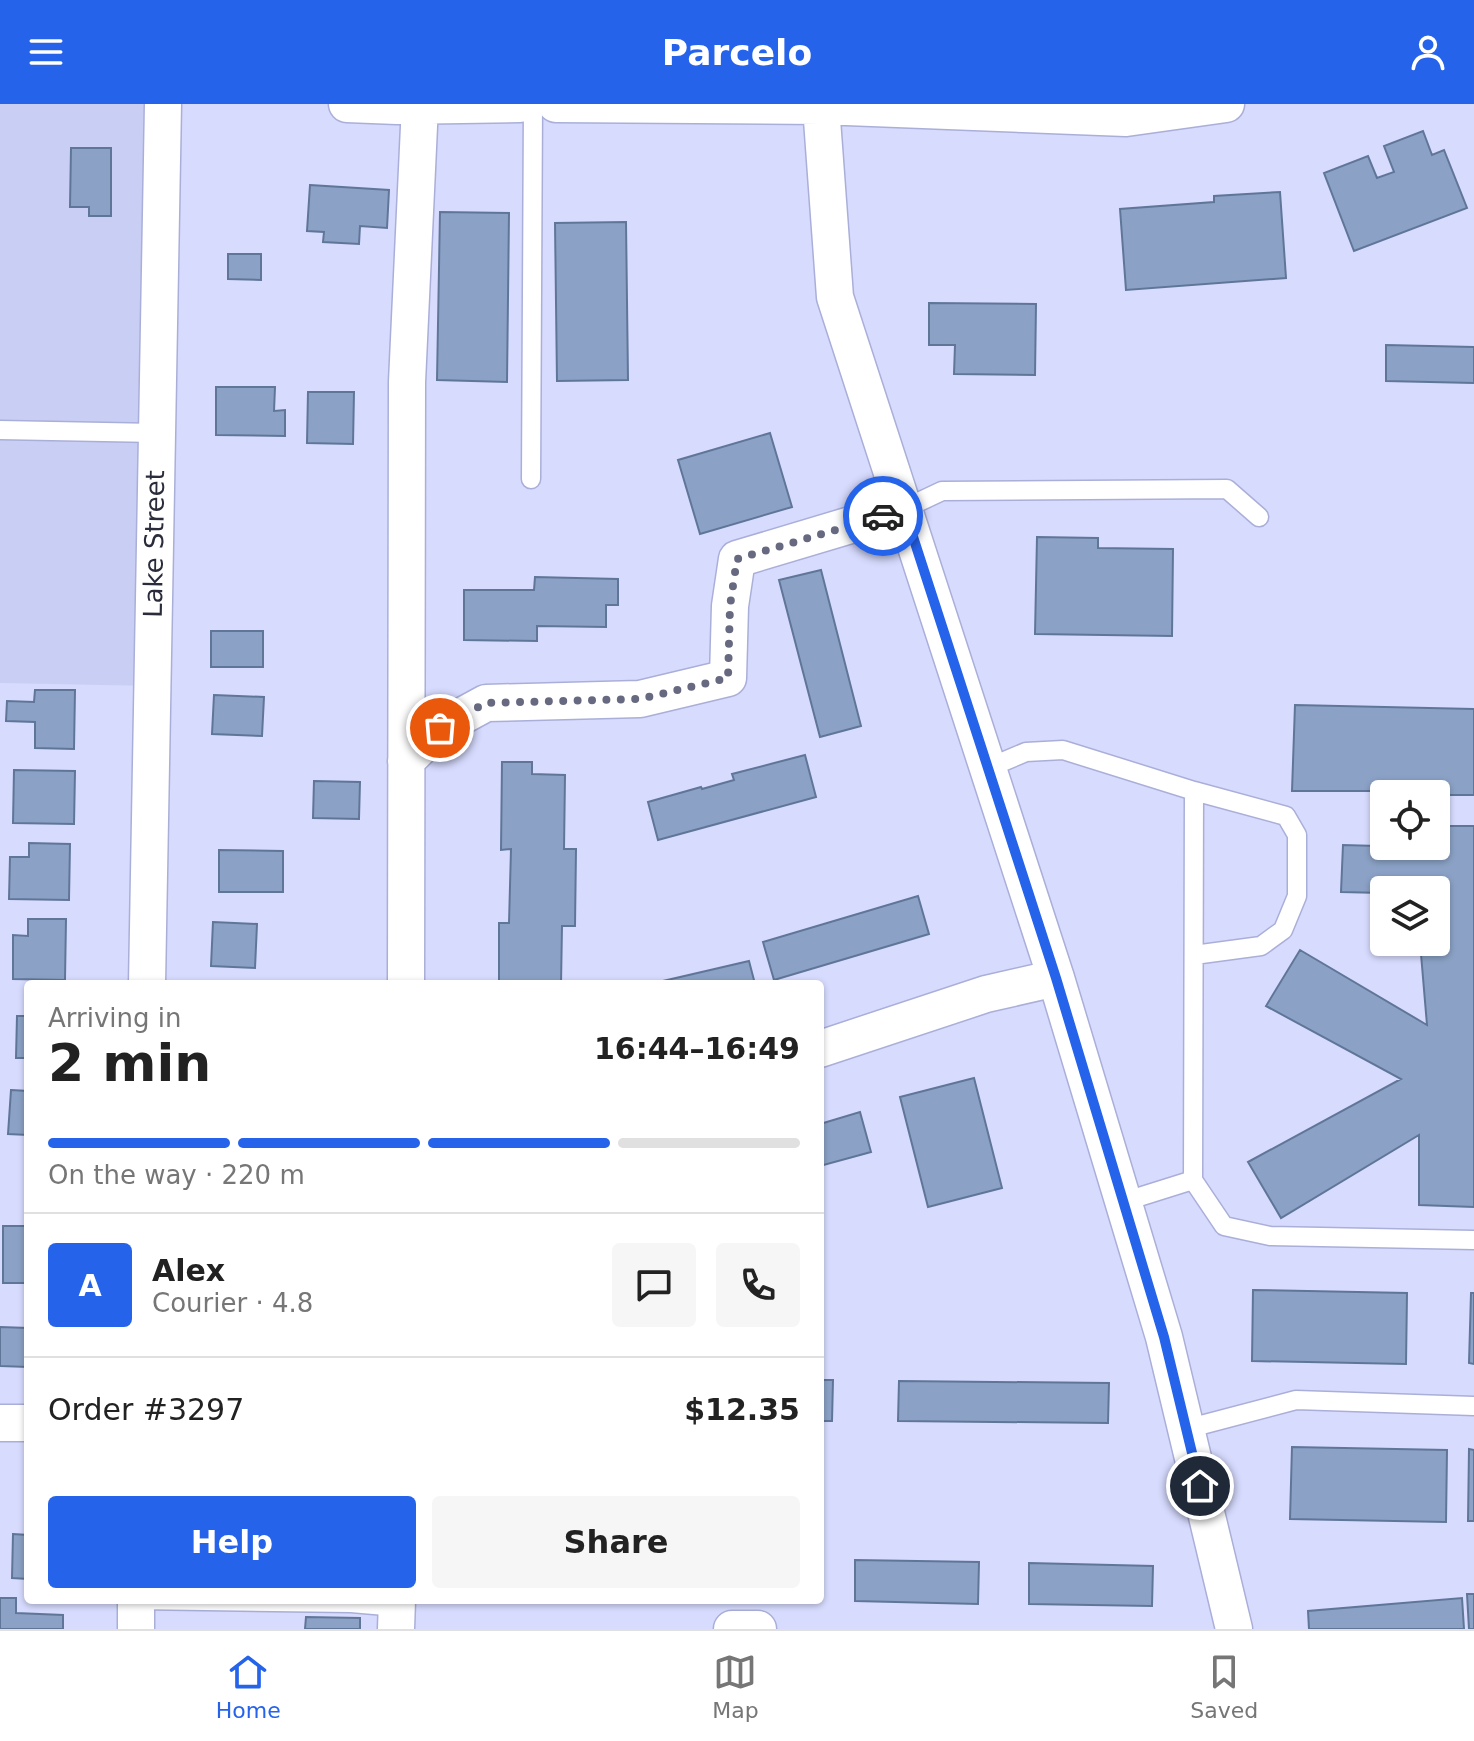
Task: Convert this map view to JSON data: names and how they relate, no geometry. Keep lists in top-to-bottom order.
{
  "streets": {
    "street": ["Lake Street"]
  },
  "page": {
    "header": "Parcelo",
    "heading": ["2 min", "Arriving in", "16:44–16:49"],
    "panel": [
      "Alex",
      "Courier · 4.8",
      "Order #3297",
      "$12.35"
    ],
    "bar": "On the way · 220 m",
    "round": "A",
    "buttons": ["Help", "Share"],
    "tabs": ["Home", "Map", "Saved"]
  }
}
